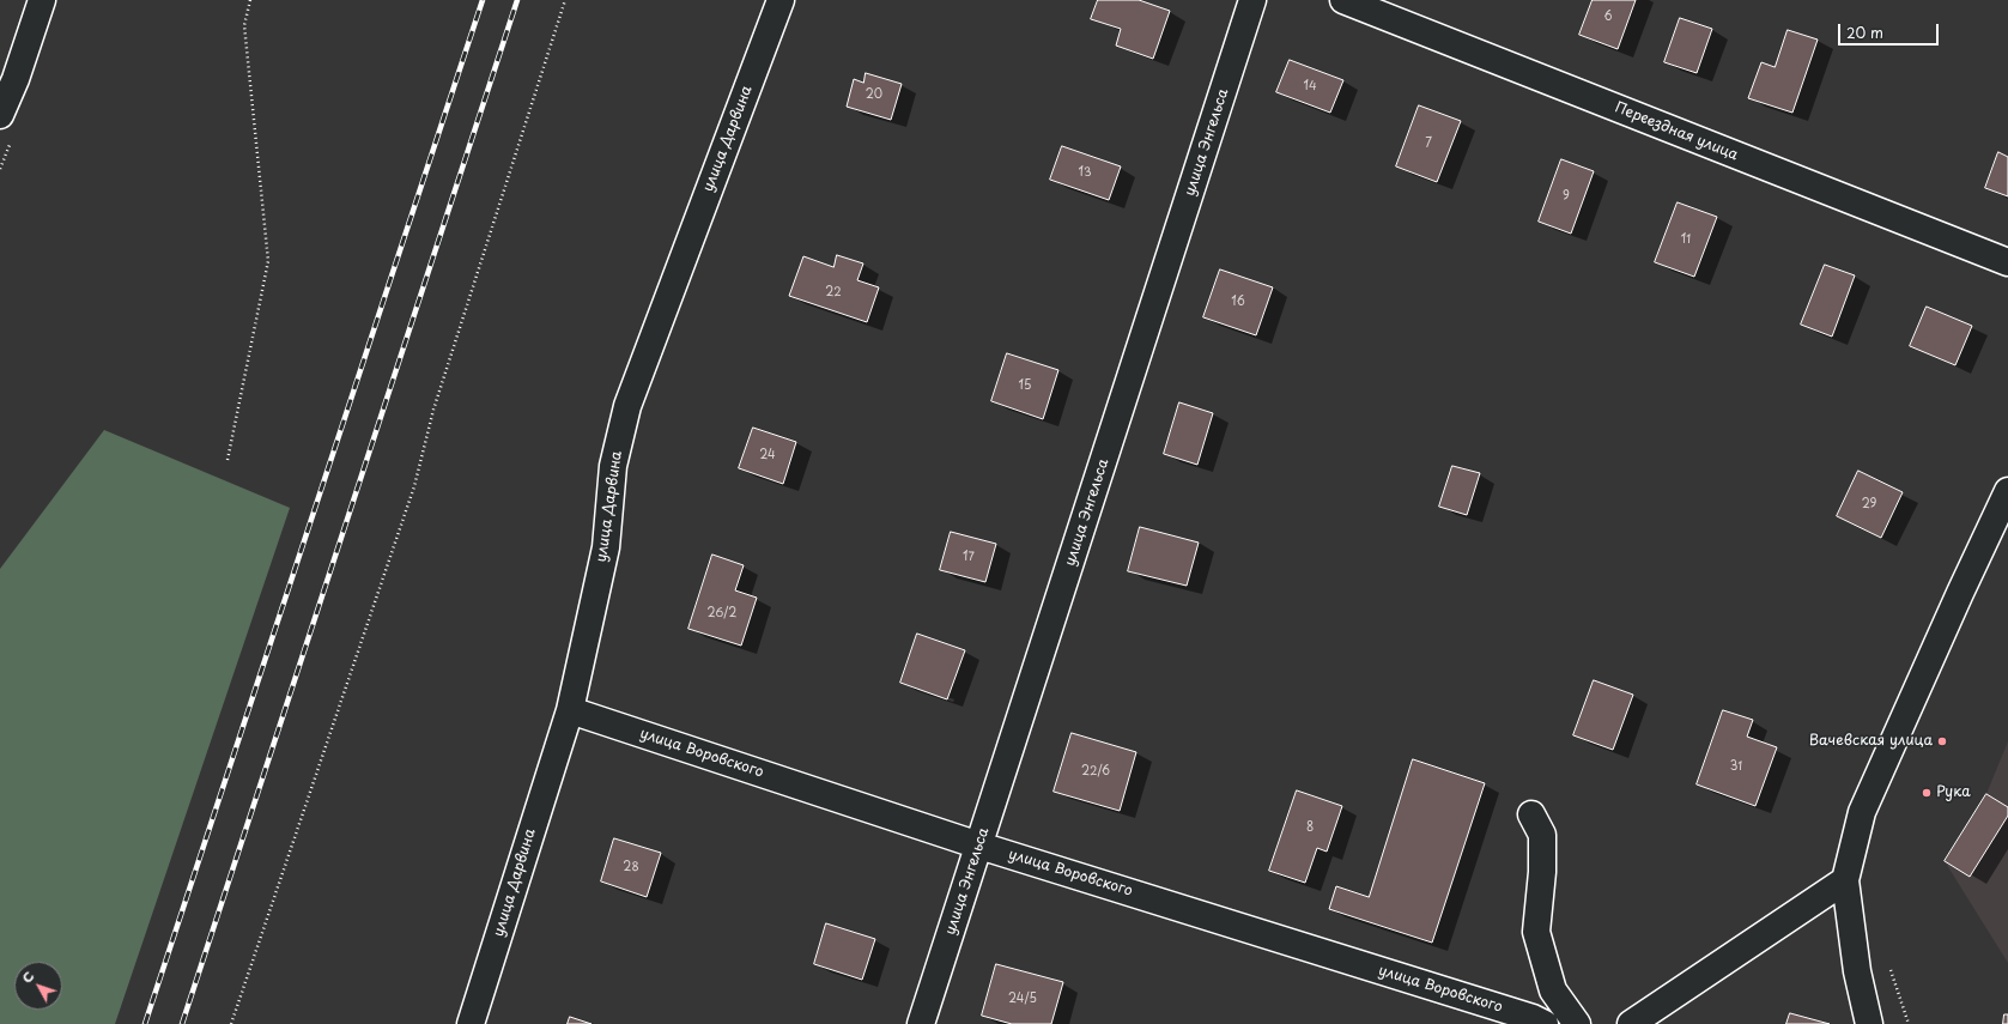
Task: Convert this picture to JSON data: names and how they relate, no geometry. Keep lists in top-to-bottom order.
{
  "streets": {
    "street": [
      "Переездная улица",
      "улица Дарвина",
      "улица Энгельса",
      "улица Воровского"
    ]
  },
  "crossings": [
    ["улица Дарвина", "улица Воровского"],
    ["улица Энгельса", "улица Воровского"]
  ],
  "places": ["Вачевская улица", "Рука"],
  "house_numbers": [
    "6",
    "14",
    "20",
    "7",
    "13",
    "9",
    "11",
    "22",
    "16",
    "15",
    "24",
    "29",
    "17",
    "26/2",
    "31",
    "22/6",
    "8",
    "28",
    "24/5"
  ],
  "scale_bar": "20 m",
  "north": "top left"
}
